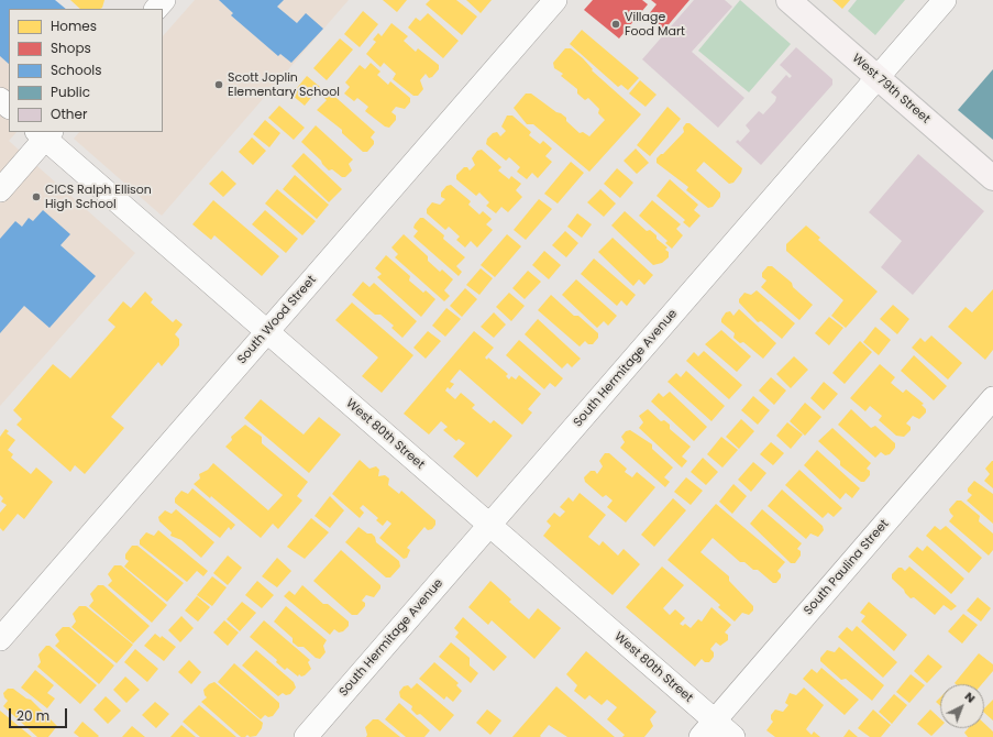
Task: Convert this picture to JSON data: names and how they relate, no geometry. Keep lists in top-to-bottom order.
{
  "streets": {
    "main road": ["West 79th Street"],
    "street": [
      "South Wood Street",
      "South Hermitage Avenue",
      "West 80th Street",
      "South Paulina Street"
    ]
  },
  "crossings": [
    ["West 79th Street", "South Hermitage Avenue"],
    ["South Wood Street", "West 80th Street"],
    ["South Hermitage Avenue", "West 80th Street"],
    ["West 80th Street", "South Paulina Street"]
  ],
  "places": ["Village Food Mart", "Scott Joplin Elementary School", "CICS Ralph Ellison High School"],
  "legend": [
    "Homes",
    "Shops",
    "Schools",
    "Public",
    "Other"
  ],
  "scale_bar": "20 m",
  "north": "top right"
}
